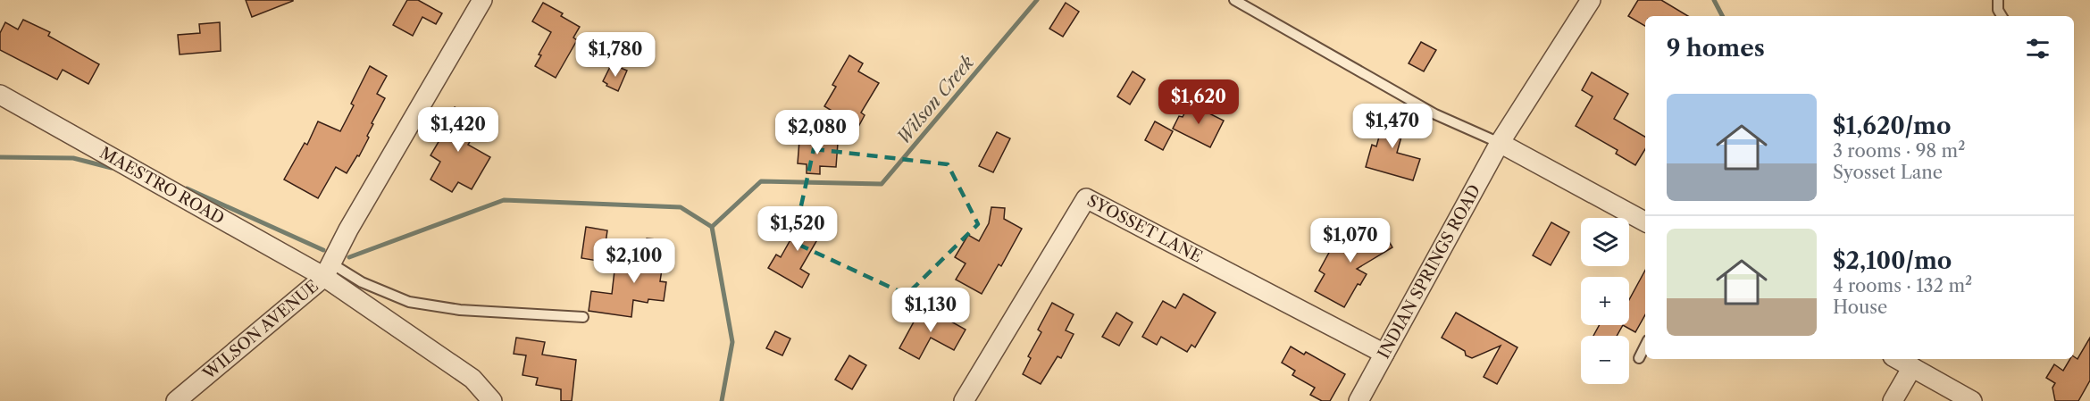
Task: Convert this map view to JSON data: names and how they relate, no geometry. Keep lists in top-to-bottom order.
{
  "streets": {
    "street": [
      "MAESTRO ROAD",
      "SYOSSET LANE",
      "INDIAN SPRINGS ROAD",
      "WILSON AVENUE"
    ]
  },
  "crossings": [
    ["MAESTRO ROAD", "WILSON AVENUE"],
    ["SYOSSET LANE", "INDIAN SPRINGS ROAD"]
  ],
  "water": ["Wilson Creek"],
  "page": {
    "heading": "9 homes",
    "price": [
      "$1,780",
      "$1,620",
      "$1,470",
      "$1,420",
      "$2,080",
      "$1,520",
      "$1,070",
      "$2,100",
      "$1,130"
    ],
    "list": [
      {
        "name": "$1,620/mo",
        "note": "3 rooms · 98 m² · Syosset Lane"
      },
      {
        "name": "$2,100/mo",
        "note": "4 rooms · 132 m² · House"
      }
    ],
    "map_buttons": ["+", "−"]
  }
}
